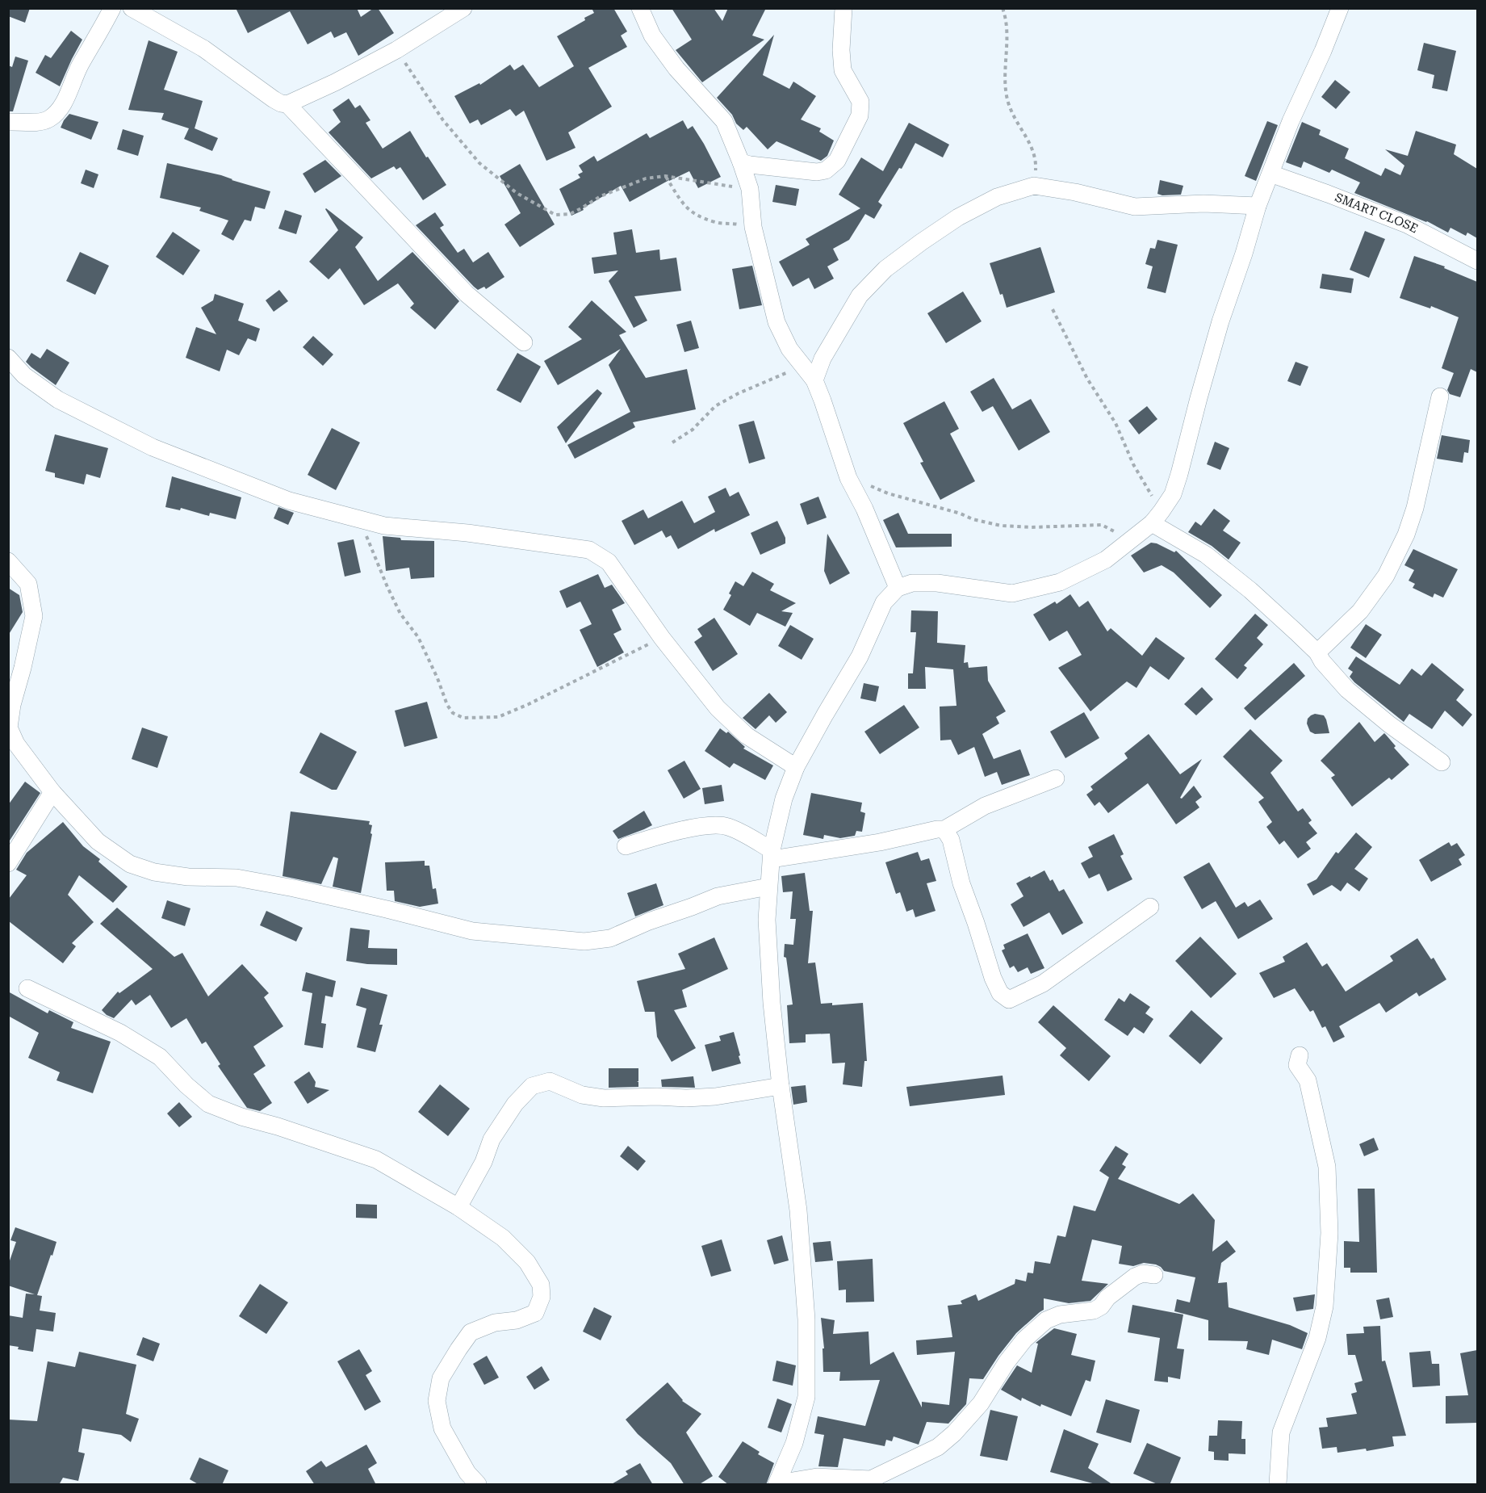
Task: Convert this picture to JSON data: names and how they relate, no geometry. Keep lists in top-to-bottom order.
{
  "streets": {
    "street": ["SMART CLOSE"]
  }
}
